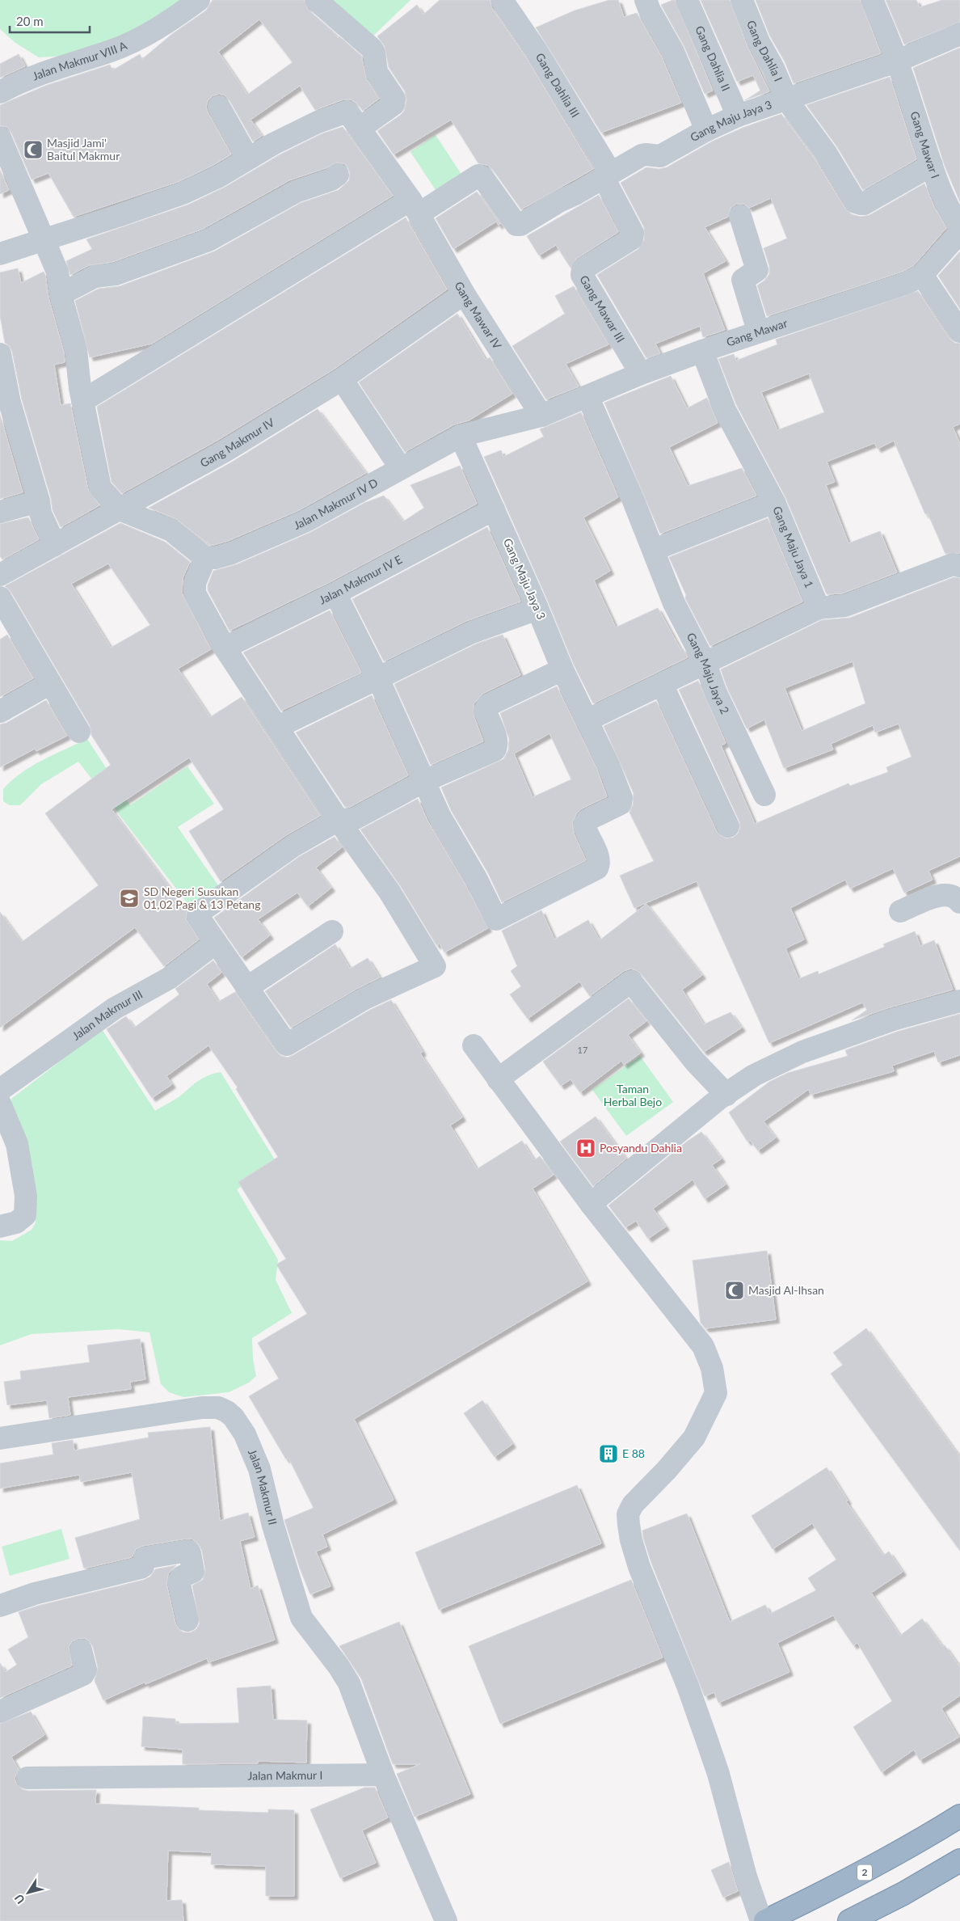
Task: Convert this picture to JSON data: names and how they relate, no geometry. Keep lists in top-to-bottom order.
{
  "streets": {
    "highway": ["2"],
    "street": [
      "Gang Dahlia I",
      "Gang Dahlia II",
      "Jalan Makmur VIII A",
      "Gang Dahlia III",
      "Gang Maju Jaya 3",
      "Gang Mawar I",
      "Gang Mawar III",
      "Gang Mawar IV",
      "Gang Mawar",
      "Gang Makmur IV",
      "Jalan Makmur IV D",
      "Gang Maju Jaya 1",
      "Jalan Makmur IV E",
      "Gang Maju Jaya 2",
      "Jalan Makmur III",
      "Jalan Makmur II",
      "Jalan Makmur I"
    ]
  },
  "crossings": [
    ["Gang Dahlia I", "Gang Maju Jaya 3"],
    ["Gang Dahlia I", "Gang Mawar I"],
    ["Gang Dahlia II", "Gang Maju Jaya 3"],
    ["Gang Dahlia III", "Gang Maju Jaya 3"],
    ["Gang Dahlia III", "Gang Mawar III"],
    ["Gang Maju Jaya 3", "Gang Mawar I"],
    ["Gang Maju Jaya 3", "Gang Mawar III"],
    ["Gang Maju Jaya 3", "Gang Mawar IV"],
    ["Gang Maju Jaya 3", "Jalan Makmur IV D"],
    ["Gang Maju Jaya 3", "Jalan Makmur IV E"],
    ["Gang Mawar III", "Gang Mawar"],
    ["Gang Mawar IV", "Gang Mawar"],
    ["Gang Mawar IV", "Gang Makmur IV"],
    ["Gang Mawar", "Gang Maju Jaya 1"],
    ["Gang Mawar", "Gang Maju Jaya 2"],
    ["Jalan Makmur II", "Jalan Makmur I"]
  ],
  "parks": ["Taman Herbal Bejo"],
  "places": {
    "mosque": ["Masjid Jami' Baitul Makmur", "Masjid Al-Ihsan"],
    "school or university": ["SD Negeri Susukan 01,02 Pagi & 13 Petang"],
    "hospital": ["Posyandu Dahlia"],
    "building": ["E 88"]
  },
  "house_numbers": ["17"],
  "scale_bar": "20 m",
  "north": "bottom left"
}
